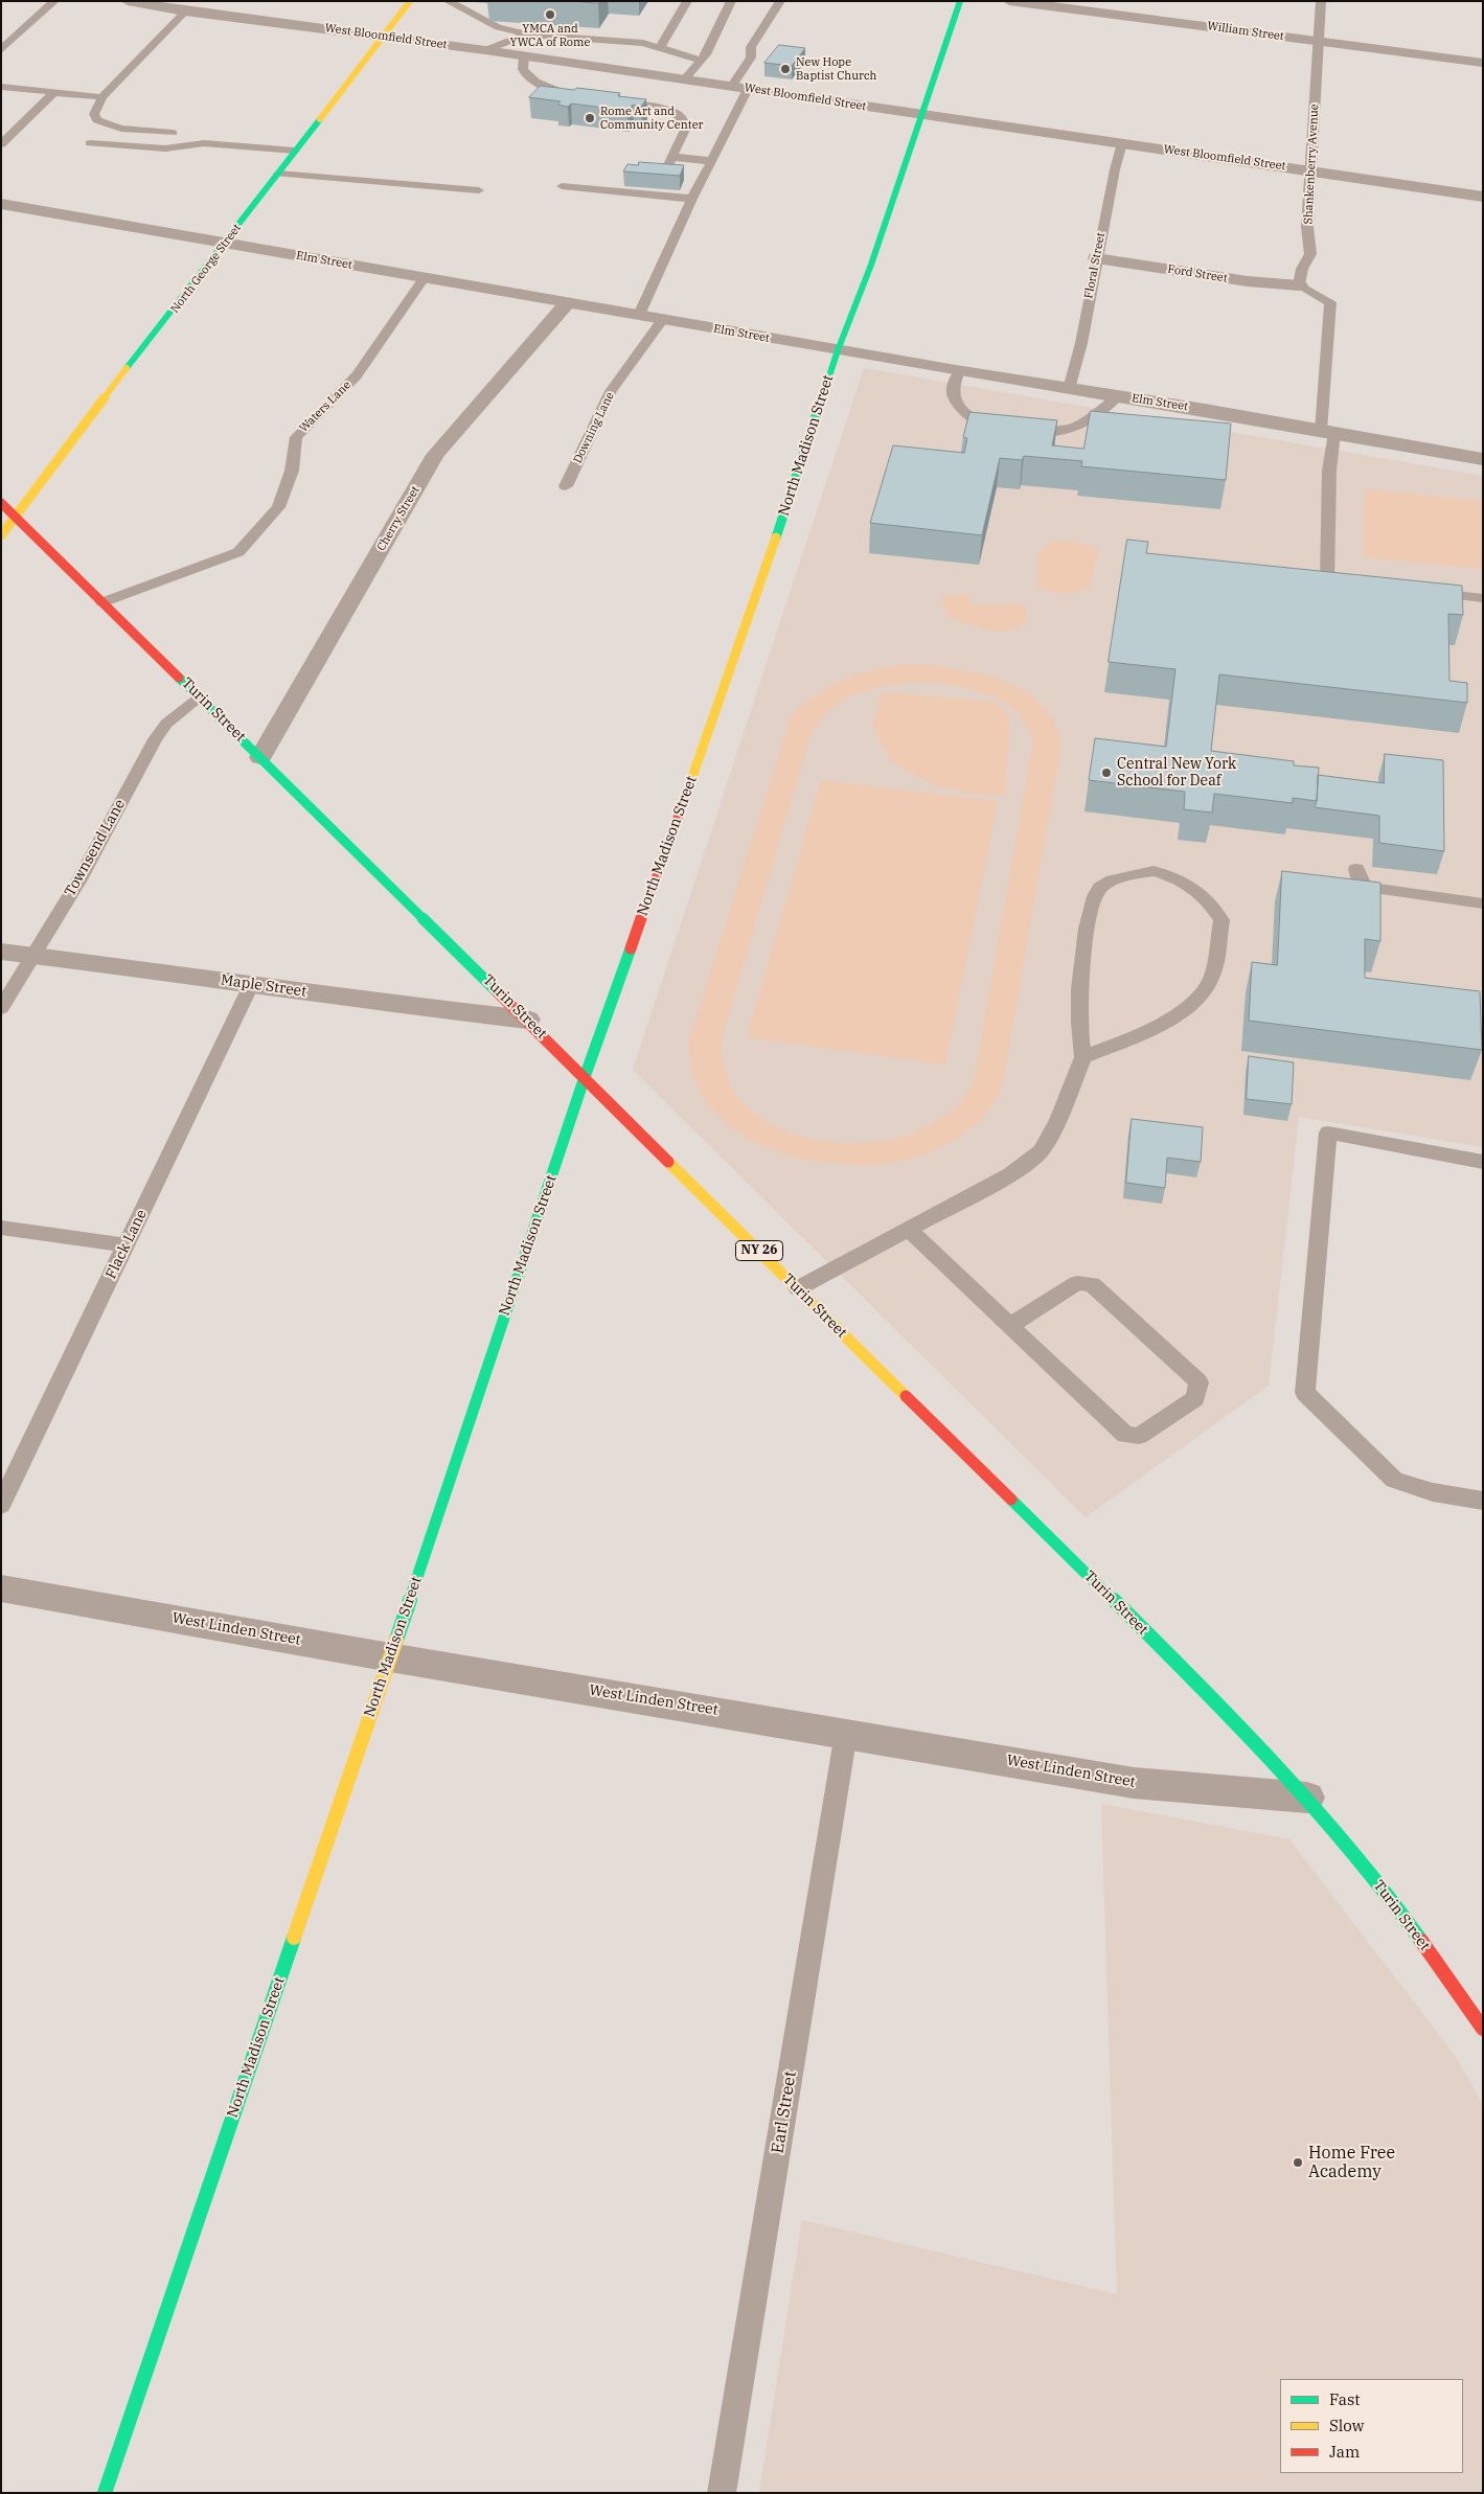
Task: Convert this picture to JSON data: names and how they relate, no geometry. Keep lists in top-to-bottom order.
{
  "streets": {
    "street": [
      "William Street",
      "West Bloomfield Street",
      "Elm Street",
      "North George Street",
      "Ford Street",
      "North Madison Street",
      "Cherry Street",
      "Turin Street",
      "Maple Street",
      "NY 26",
      "West Linden Street"
    ],
    "lane": [
      "Shankenberry Avenue",
      "Floral Street",
      "Waters Lane",
      "Downing Lane",
      "Townsend Lane",
      "Flack Lane",
      "Earl Street"
    ]
  },
  "crossings": [
    ["William Street", "Shankenberry Avenue"],
    ["West Bloomfield Street", "Shankenberry Avenue"],
    ["West Bloomfield Street", "Floral Street"],
    ["West Bloomfield Street", "North George Street"],
    ["West Bloomfield Street", "North Madison Street"],
    ["Shankenberry Avenue", "Ford Street"],
    ["Elm Street", "Floral Street"],
    ["Elm Street", "North George Street"],
    ["Elm Street", "Waters Lane"],
    ["Elm Street", "Downing Lane"],
    ["Elm Street", "North Madison Street"],
    ["Elm Street", "Cherry Street"],
    ["Floral Street", "Ford Street"],
    ["North George Street", "Turin Street"],
    ["Waters Lane", "Turin Street"],
    ["North Madison Street", "Turin Street"],
    ["North Madison Street", "West Linden Street"],
    ["Cherry Street", "Turin Street"],
    ["Turin Street", "Townsend Lane"],
    ["Turin Street", "Maple Street"],
    ["Turin Street", "West Linden Street"],
    ["Townsend Lane", "Maple Street"],
    ["Maple Street", "Flack Lane"],
    ["West Linden Street", "Earl Street"]
  ],
  "places": [
    "YMCA and YWCA of Rome",
    "New Hope Baptist Church",
    "Rome Art and Community Center",
    "Central New York School for Deaf",
    "Home Free Academy"
  ],
  "legend": ["Fast", "Slow", "Jam"]
}
